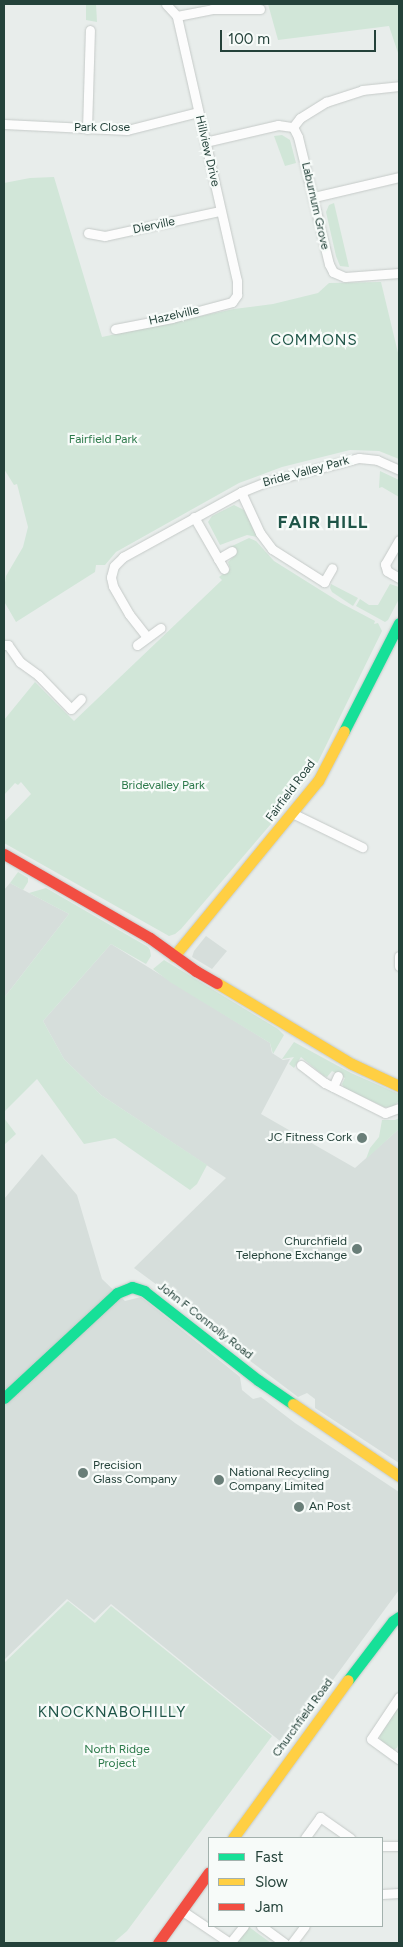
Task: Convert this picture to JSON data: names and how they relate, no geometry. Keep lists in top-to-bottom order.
{
  "streets": {
    "street": [
      "Park Close",
      "Hillview Drive",
      "Laburnum Grove",
      "Dierville",
      "Hazelville",
      "Bride Valley Park",
      "Fairfield Road",
      "John F Connolly Road",
      "Churchfield Road"
    ]
  },
  "crossings": [
    ["Park Close", "Hillview Drive"],
    ["Hillview Drive", "Dierville"],
    ["Hillview Drive", "Hazelville"]
  ],
  "districts": ["COMMONS", "FAIR HILL", "KNOCKNABOHILLY"],
  "parks": ["Fairfield Park", "Bridevalley Park", "North Ridge Project"],
  "places": [
    "JC Fitness Cork",
    "Churchfield Telephone Exchange",
    "Precision Glass Company",
    "National Recycling Company Limited",
    "An Post"
  ],
  "legend": ["Fast", "Slow", "Jam"],
  "scale_bar": "100 m"
}
